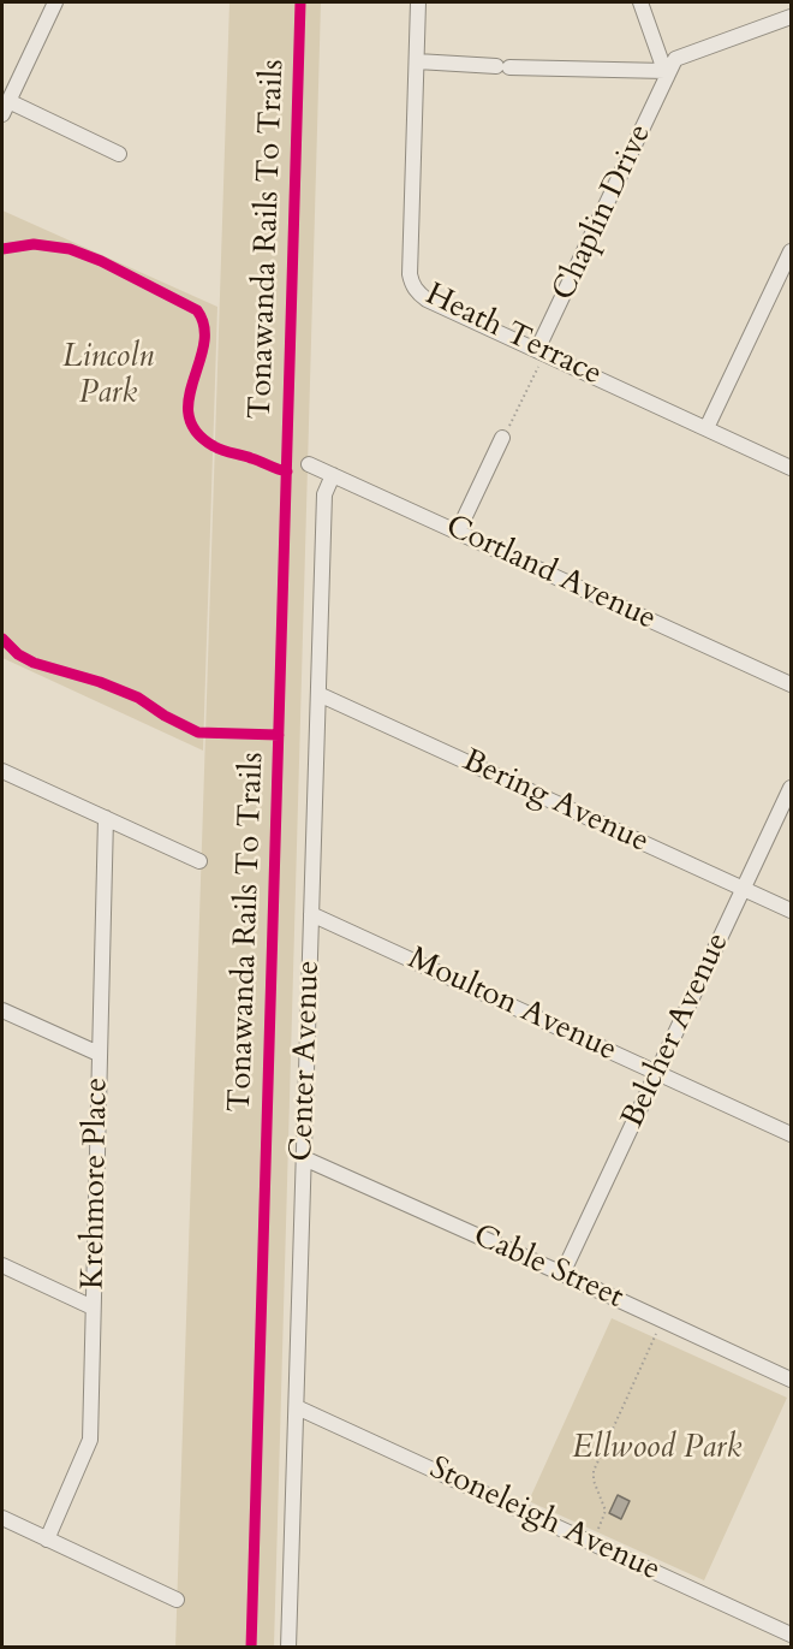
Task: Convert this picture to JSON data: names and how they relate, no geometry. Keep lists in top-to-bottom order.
{
  "streets": {
    "street": [
      "Chaplin Drive",
      "Heath Terrace",
      "Cortland Avenue",
      "Bering Avenue",
      "Moulton Avenue",
      "Belcher Avenue",
      "Center Avenue",
      "Krehmore Place",
      "Cable Street",
      "Stoneleigh Avenue"
    ],
    "cycle path": ["Tonawanda Rails To Trails"]
  },
  "crossings": [
    ["Chaplin Drive", "Heath Terrace"],
    ["Cortland Avenue", "Center Avenue"],
    ["Bering Avenue", "Belcher Avenue"],
    ["Bering Avenue", "Center Avenue"],
    ["Moulton Avenue", "Belcher Avenue"],
    ["Moulton Avenue", "Center Avenue"],
    ["Belcher Avenue", "Cable Street"],
    ["Center Avenue", "Cable Street"],
    ["Center Avenue", "Stoneleigh Avenue"]
  ],
  "parks": ["Lincoln Park", "Ellwood Park"]
}
